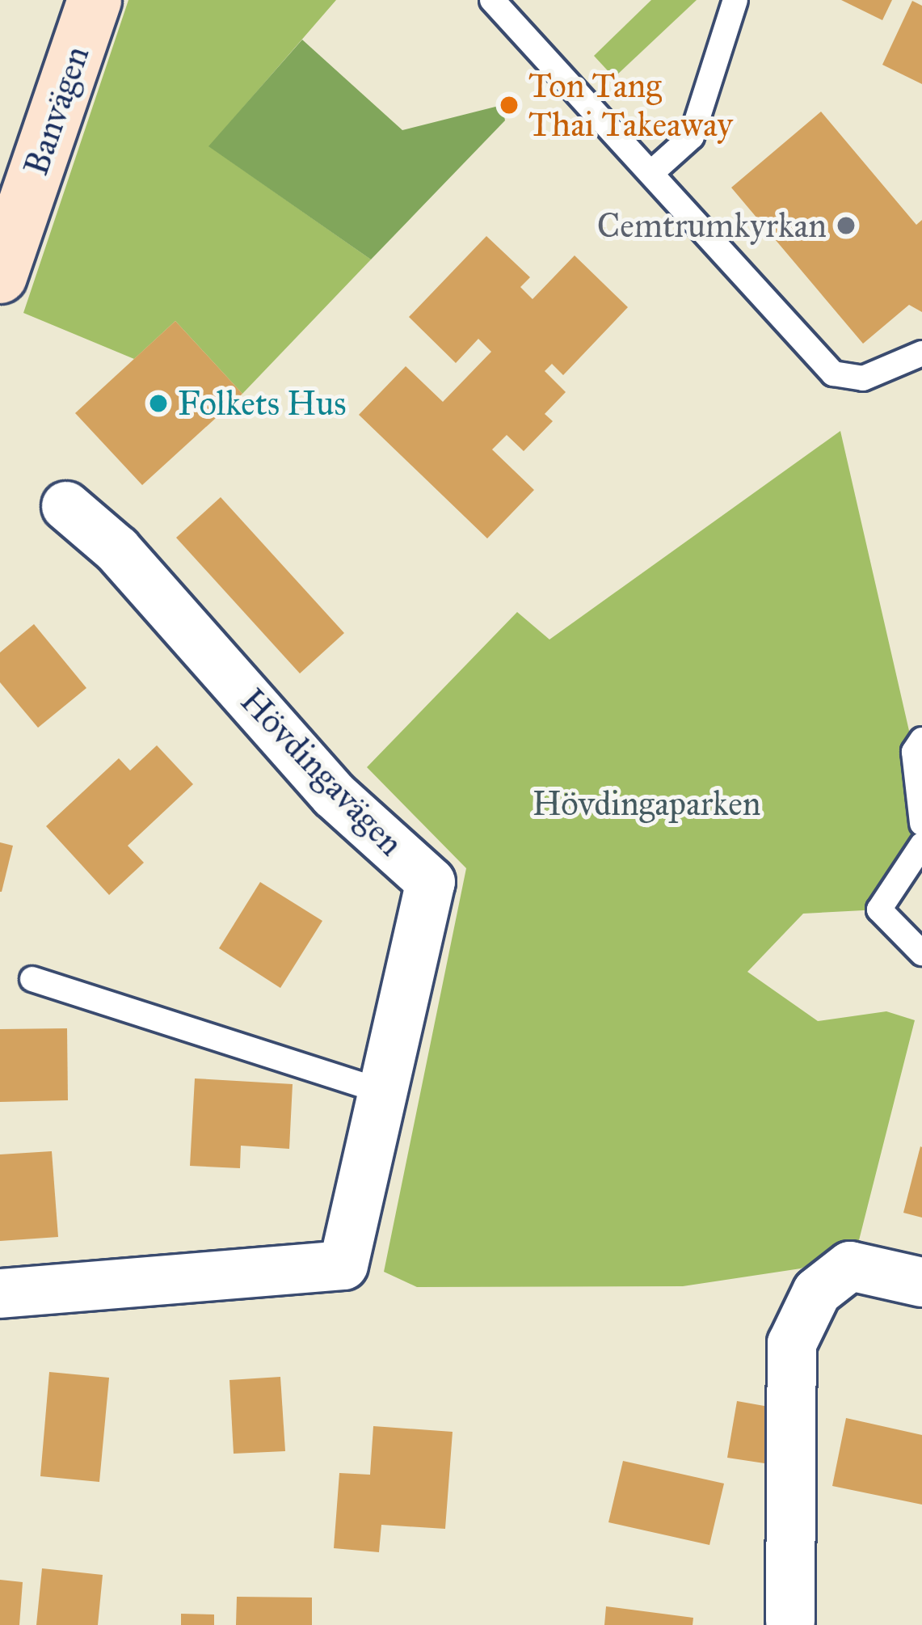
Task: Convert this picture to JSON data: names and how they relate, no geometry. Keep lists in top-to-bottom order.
{
  "streets": {
    "street": ["Banvägen", "Hövdingavägen"]
  },
  "parks": ["Hövdingaparken"],
  "places": ["Ton Tang Thai Takeaway", "Cemtrumkyrkan", "Folkets Hus"]
}
